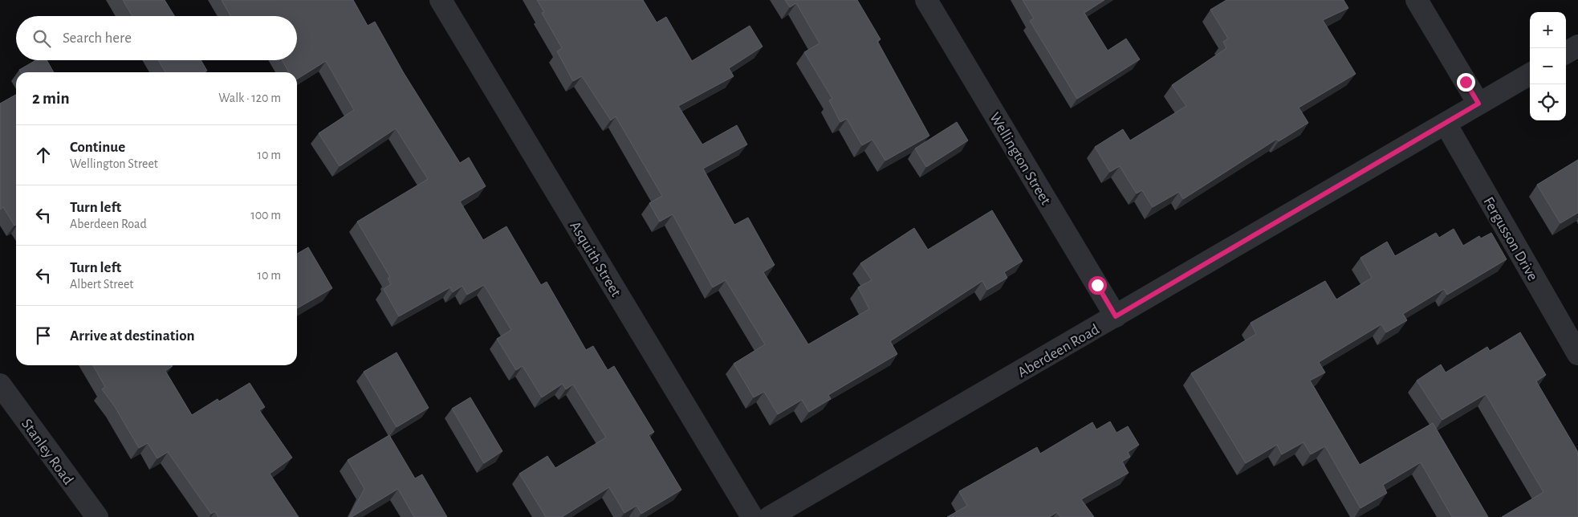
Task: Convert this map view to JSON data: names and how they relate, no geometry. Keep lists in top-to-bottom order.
{
  "streets": {
    "street": [
      "Wellington Street",
      "Fergusson Drive",
      "Asquith Street",
      "Aberdeen Road",
      "Stanley Road"
    ]
  },
  "crossings": [
    ["Wellington Street", "Aberdeen Road"],
    ["Fergusson Drive", "Aberdeen Road"]
  ],
  "page": {
    "map_buttons": ["+", "−"],
    "search": "Search here",
    "heading": ["2 min", "Walk · 120 m"],
    "list": [
      ["Continue", "Wellington Street", "10 m"],
      ["Turn left", "Aberdeen Road", "100 m"],
      ["Turn left", "Albert Street", "10 m"],
      "Arrive at destination"
    ]
  }
}
